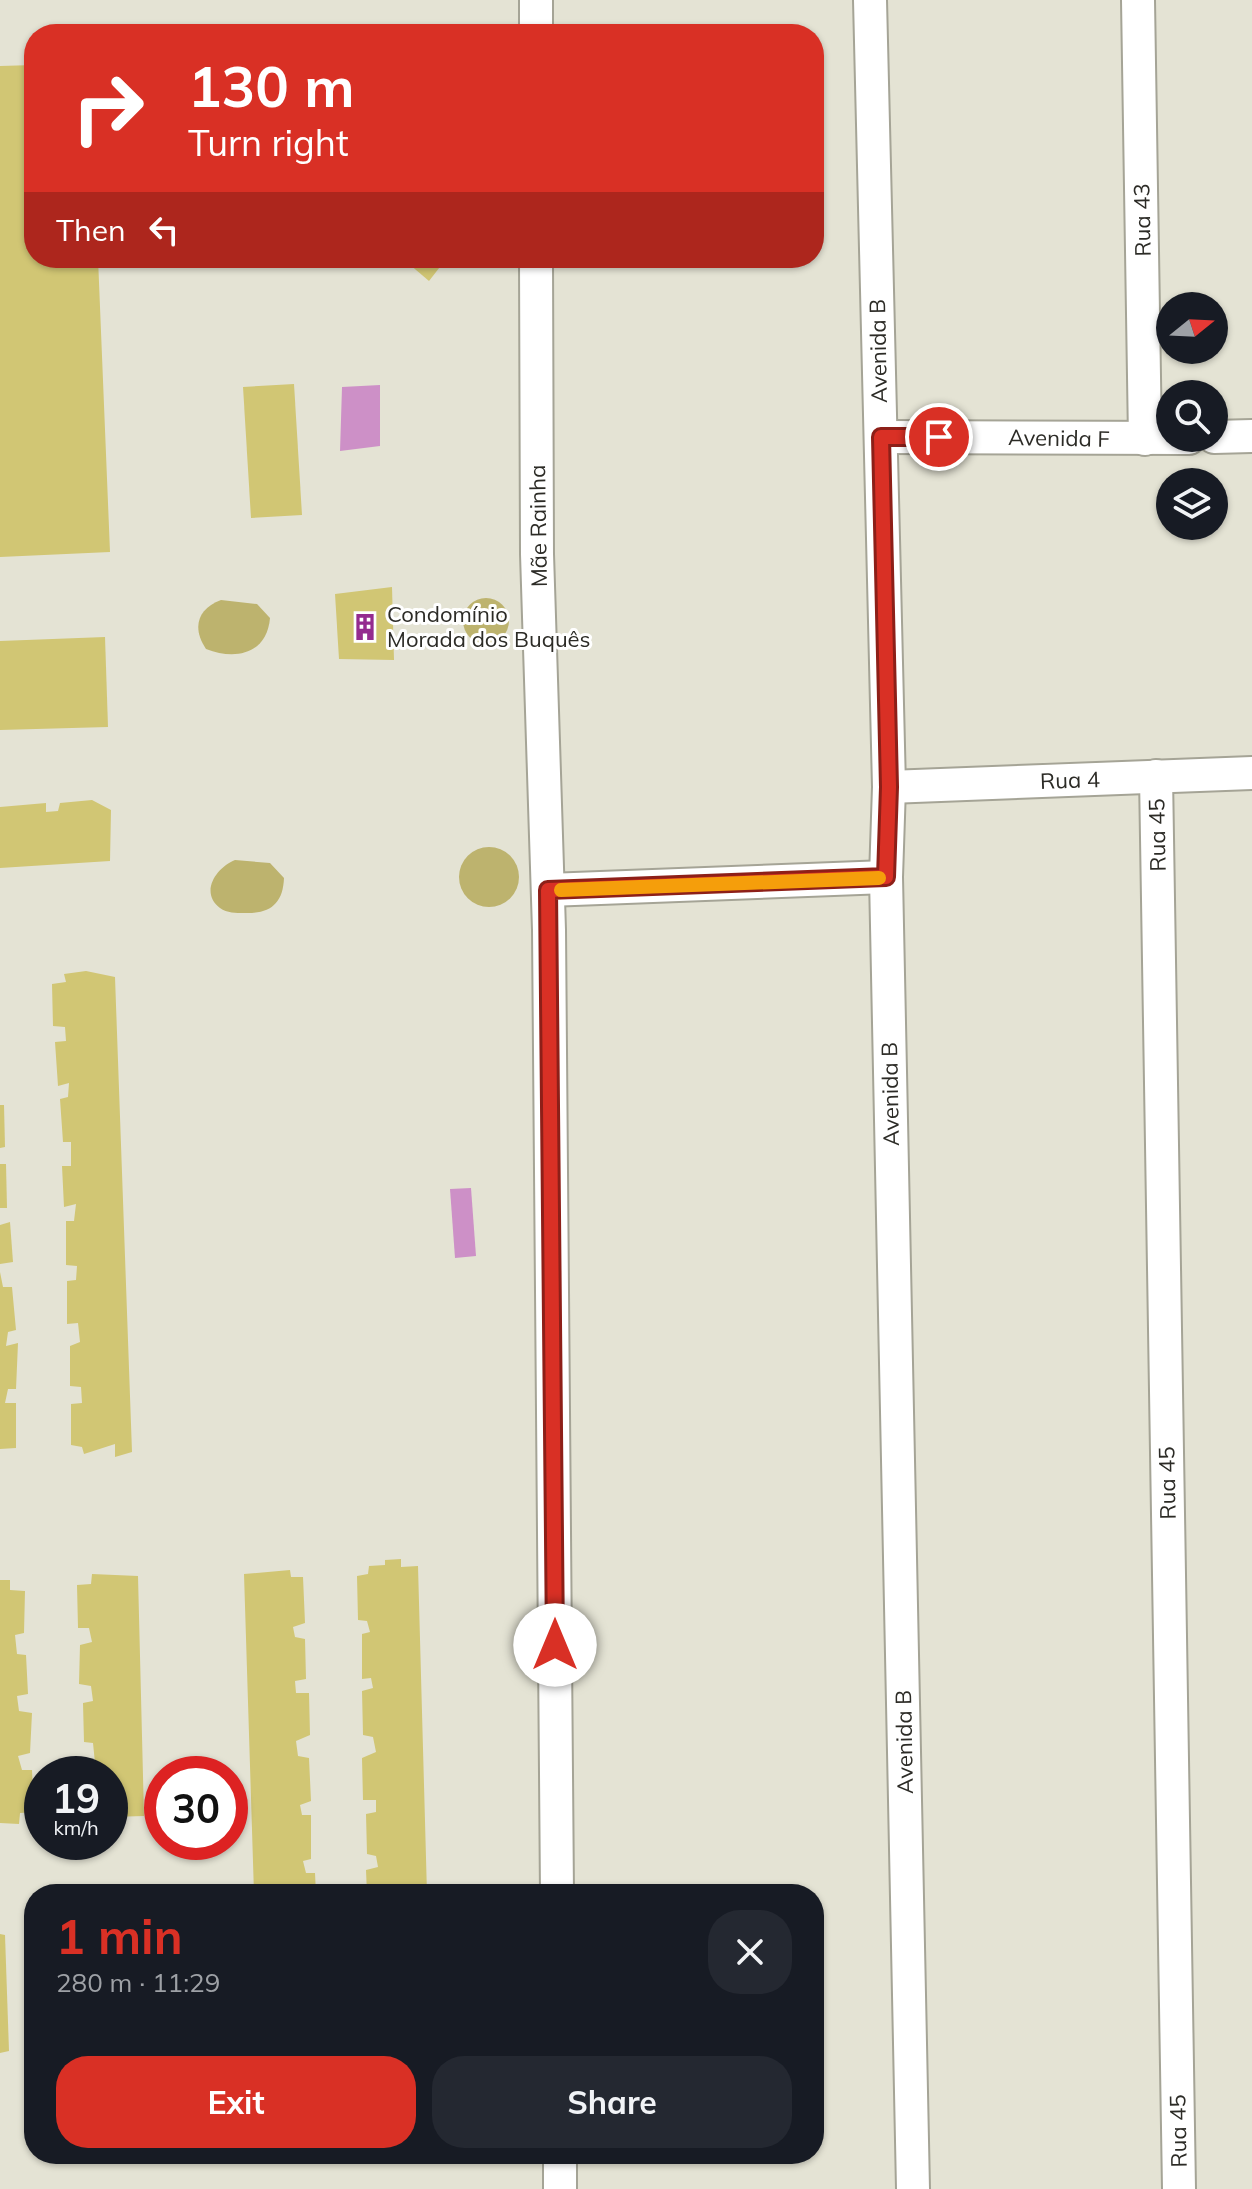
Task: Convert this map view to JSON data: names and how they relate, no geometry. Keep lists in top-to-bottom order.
{
  "streets": {
    "street": [
      "Rua 43",
      "Avenida B",
      "Avenida F",
      "Mãe Rainha",
      "Rua 4",
      "Rua 45"
    ]
  },
  "crossings": [
    ["Rua 43", "Avenida F"],
    ["Avenida B", "Avenida F"],
    ["Avenida B", "Rua 4"],
    ["Rua 4", "Rua 45"]
  ],
  "places": {
    "building": ["Condomínio Morada dos Buquês"]
  },
  "north": "right",
  "page": {
    "turn": ["130 m", "Turn right"],
    "then": "Then",
    "speed": "19 km/h",
    "limit": "30",
    "heading": ["1 min", "280 m · 11:29"],
    "buttons": ["Exit", "Share"]
  }
}
